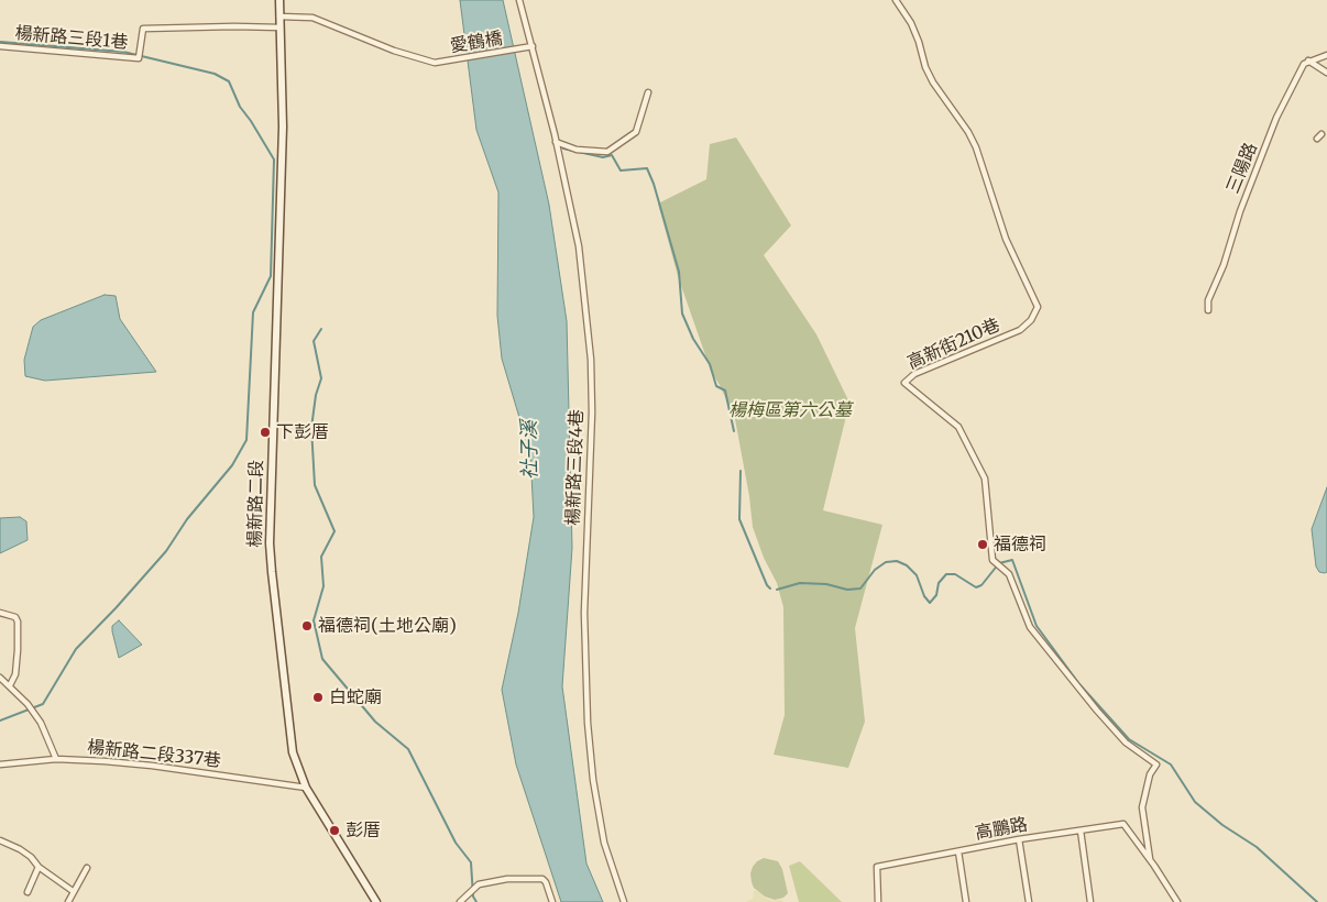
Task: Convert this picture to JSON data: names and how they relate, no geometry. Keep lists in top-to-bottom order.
{
  "streets": {
    "main road": ["楊新路二段"],
    "street": [
      "楊新路三段1巷",
      "愛鶴橋",
      "三陽路",
      "高新街210巷",
      "楊新路三段4巷",
      "楊新路二段337巷",
      "高鵬路"
    ]
  },
  "crossings": [
    ["楊新路三段1巷", "楊新路二段"],
    ["愛鶴橋", "楊新路三段4巷"],
    ["愛鶴橋", "楊新路二段"],
    ["高新街210巷", "高鵬路"],
    ["楊新路二段", "楊新路二段337巷"]
  ],
  "water": ["社子溪"],
  "parks": ["楊梅區第六公墓"],
  "places": [
    "下彭厝",
    "福德祠",
    "福德祠(土地公廟)",
    "白蛇廟",
    "彭厝"
  ]
}
